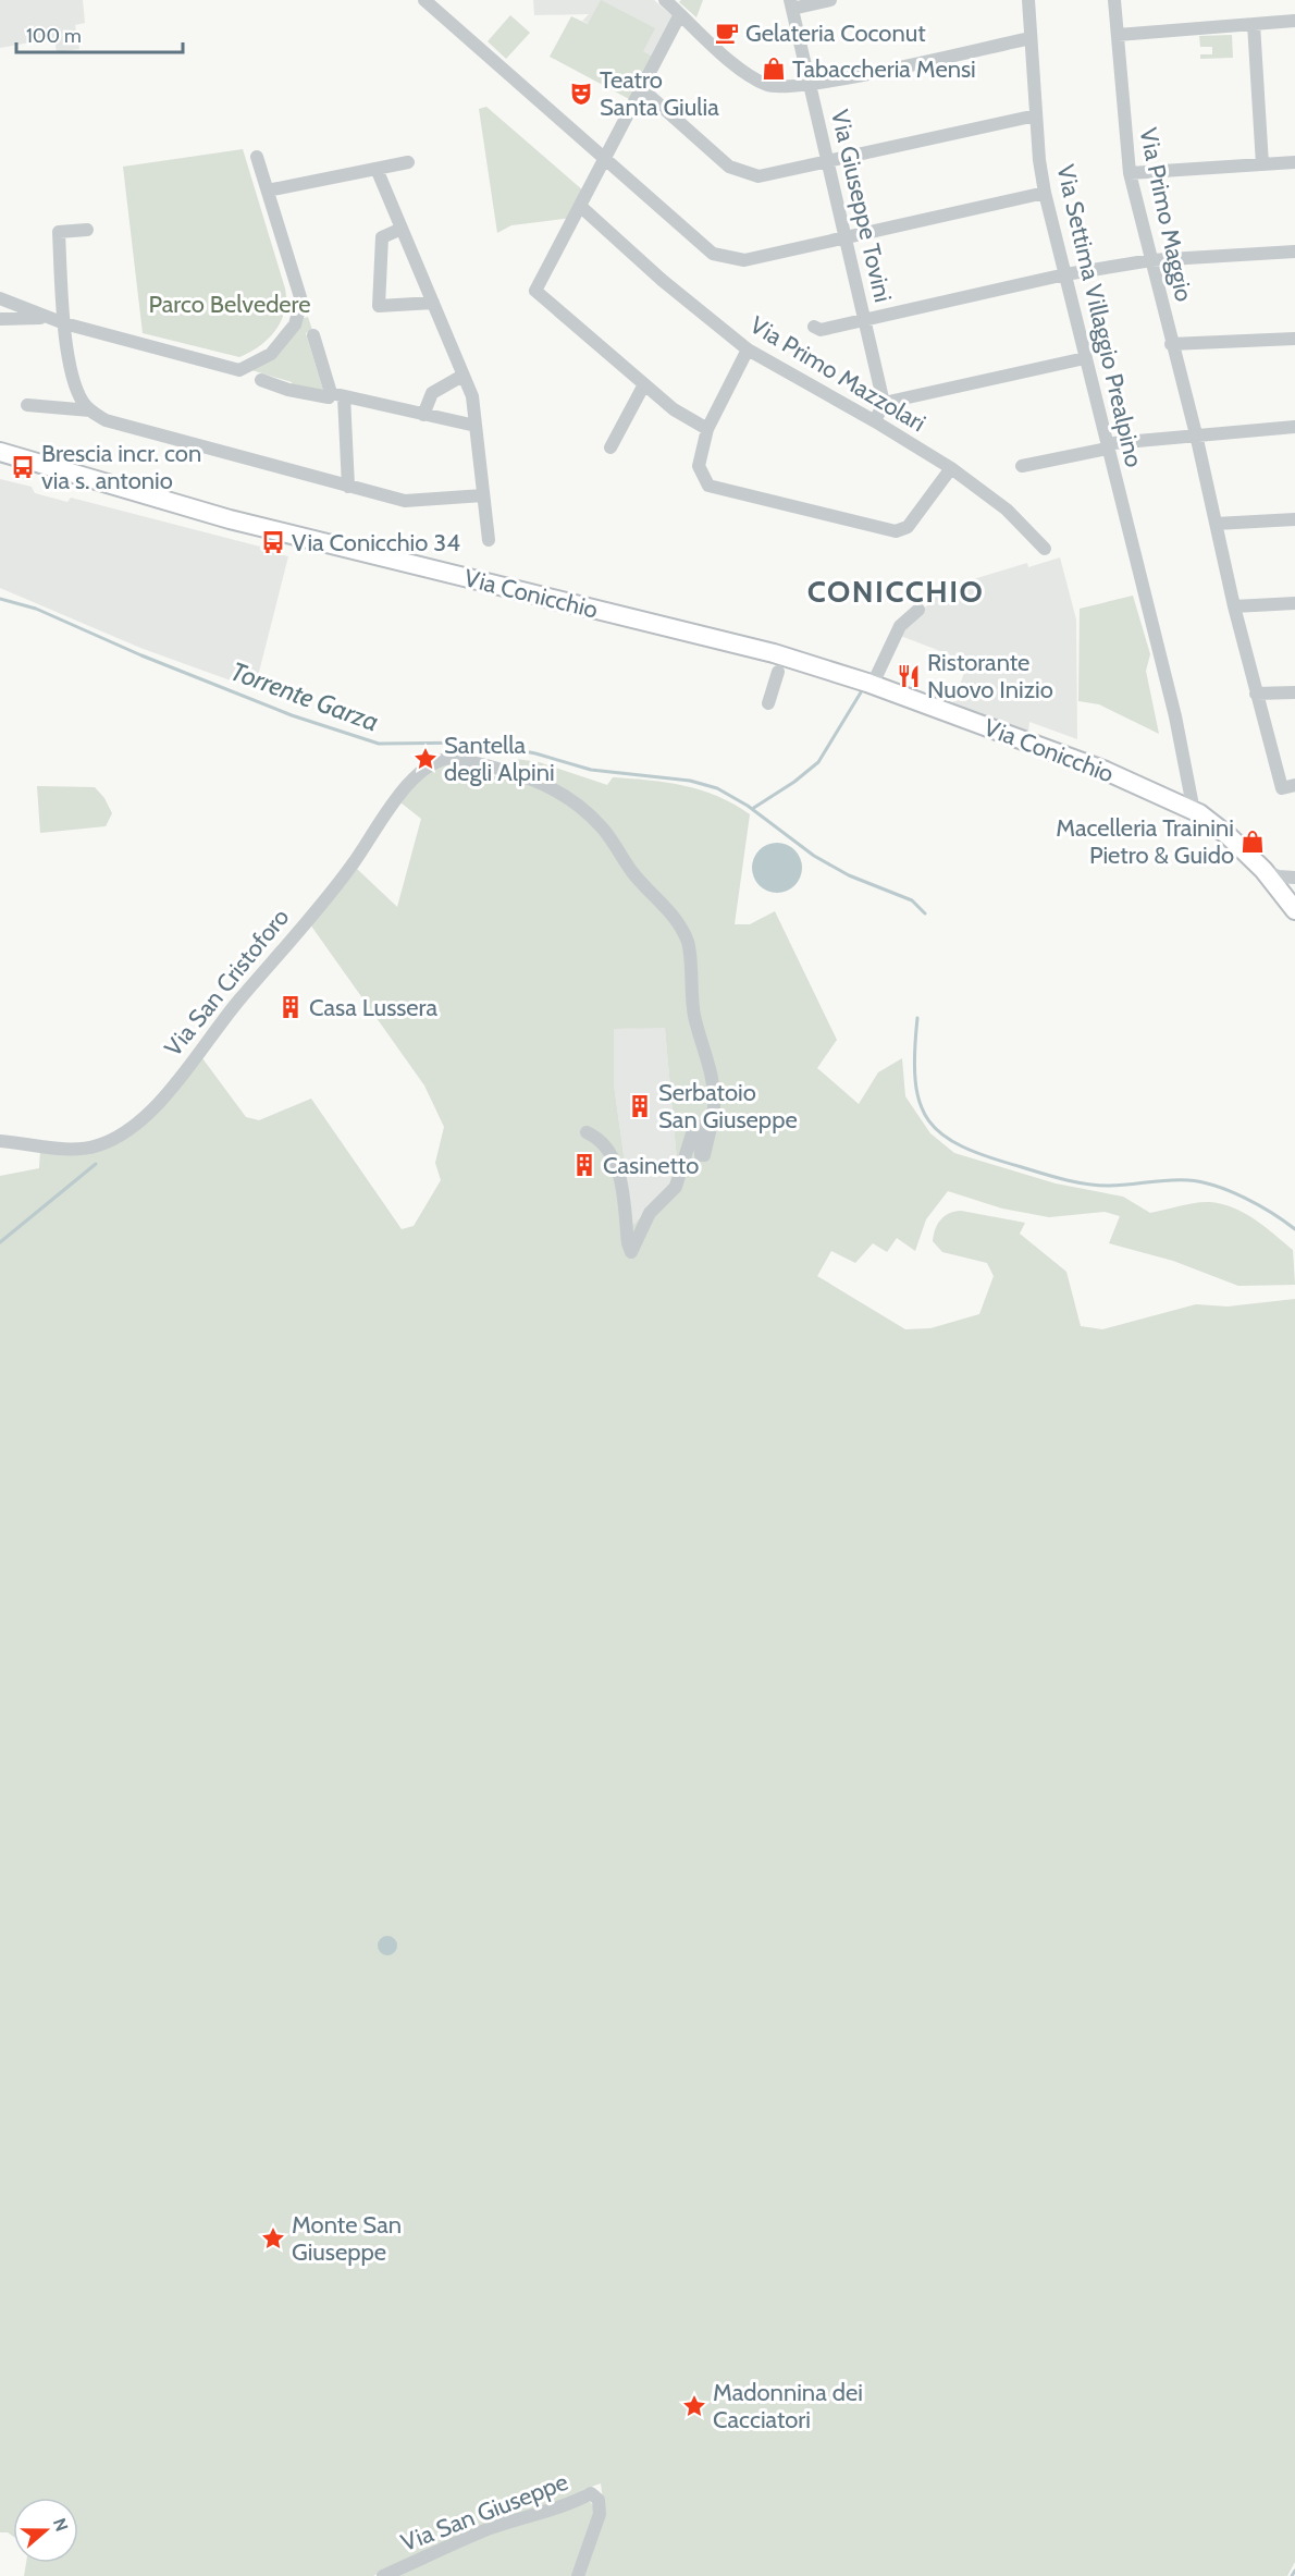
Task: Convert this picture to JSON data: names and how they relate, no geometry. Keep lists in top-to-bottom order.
{
  "streets": {
    "main road": ["Via Conicchio"],
    "street": [
      "Via Giuseppe Tovini",
      "Via Primo Maggio",
      "Via Settima Villaggio Prealpino",
      "Via Primo Mazzolari",
      "Via San Cristoforo",
      "Via San Giuseppe"
    ]
  },
  "crossings": [
    ["Via Settima Villaggio Prealpino", "Via Conicchio"]
  ],
  "districts": ["CONICCHIO"],
  "water": ["Torrente Garza"],
  "parks": ["Parco Belvedere"],
  "places": {
    "cafe": ["Gelateria Coconut"],
    "shop": ["Tabaccheria Mensi", "Macelleria Trainini Pietro & Guido"],
    "theatre": ["Teatro Santa Giulia"],
    "bus stop": ["Brescia incr. con via s. antonio", "Via Conicchio 34"],
    "restaurant": ["Ristorante Nuovo Inizio"],
    "place": ["Santella degli Alpini", "Monte San Giuseppe", "Madonnina dei Cacciatori"],
    "building": ["Casa Lussera", "Serbatoio San Giuseppe", "Casinetto"]
  },
  "scale_bar": "100 m",
  "north": "right"
}
